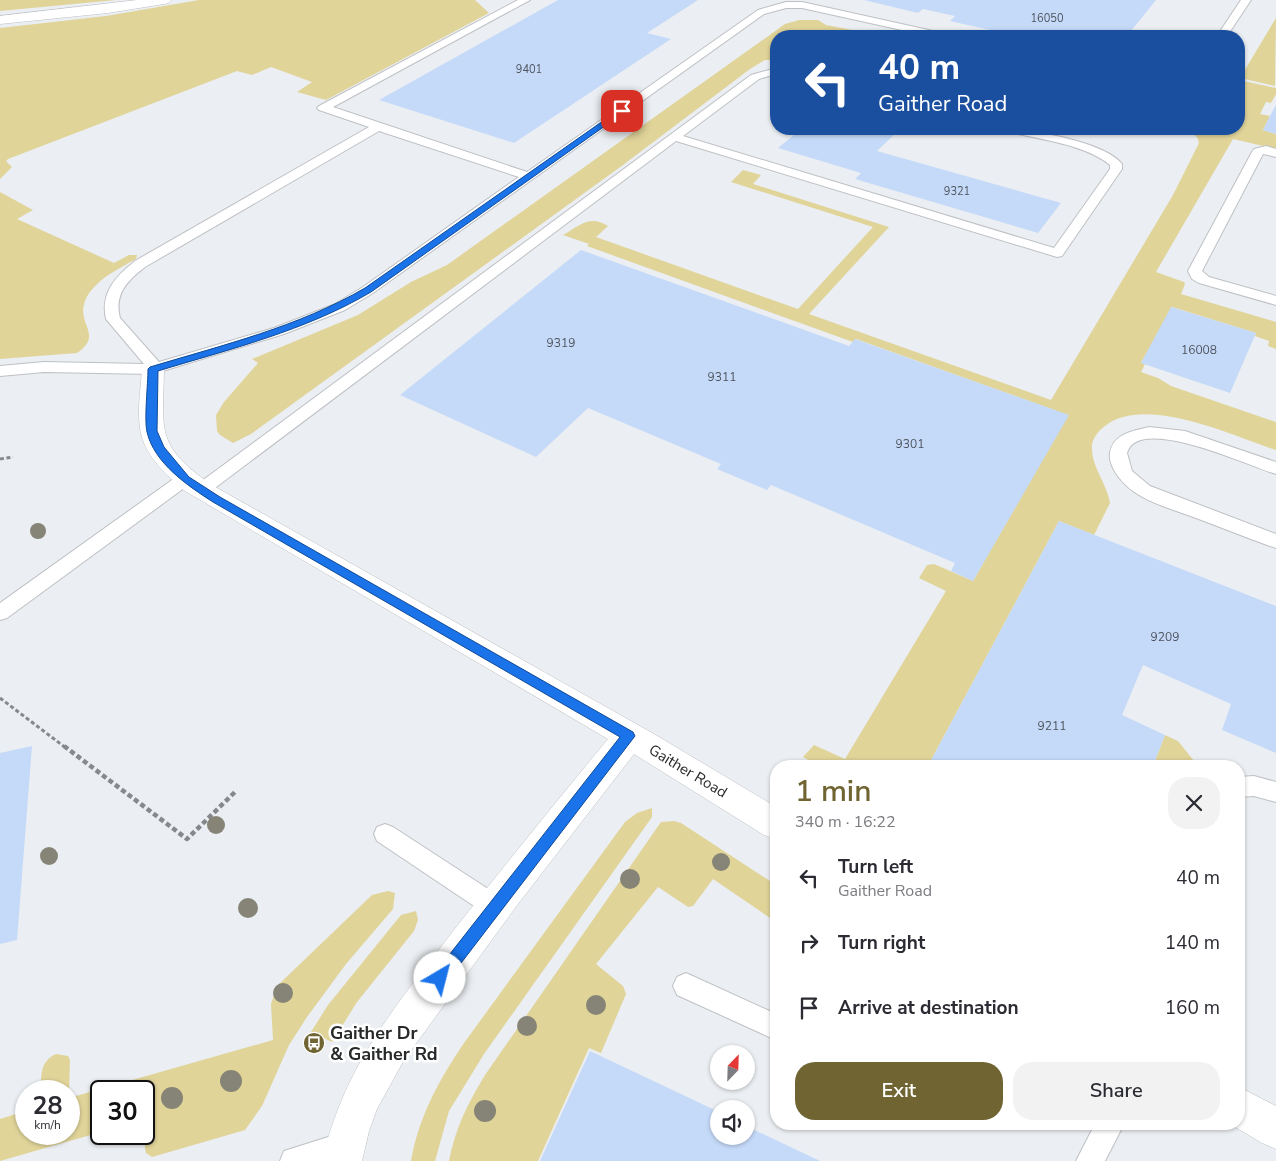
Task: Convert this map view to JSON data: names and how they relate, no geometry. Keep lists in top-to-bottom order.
{
  "streets": {
    "main road": ["Gaither Road"]
  },
  "places": {
    "bus stop": ["Gaither Dr & Gaither Rd"]
  },
  "house_numbers": [
    "16050",
    "9401",
    "9321",
    "9319",
    "16008",
    "9311",
    "9301",
    "9209",
    "9211"
  ],
  "north": "top right",
  "page": {
    "turn": ["40 m", "Gaither Road"],
    "heading": ["1 min", "340 m · 16:22"],
    "list": [
      {
        "name": "Turn left",
        "note": "Gaither Road",
        "value": "40 m"
      },
      {
        "name": "Turn right",
        "value": "140 m"
      },
      {
        "name": "Arrive at destination",
        "value": "160 m"
      }
    ],
    "buttons": ["Exit", "Share"],
    "speed": "28 km/h",
    "limit": "30"
  }
}
